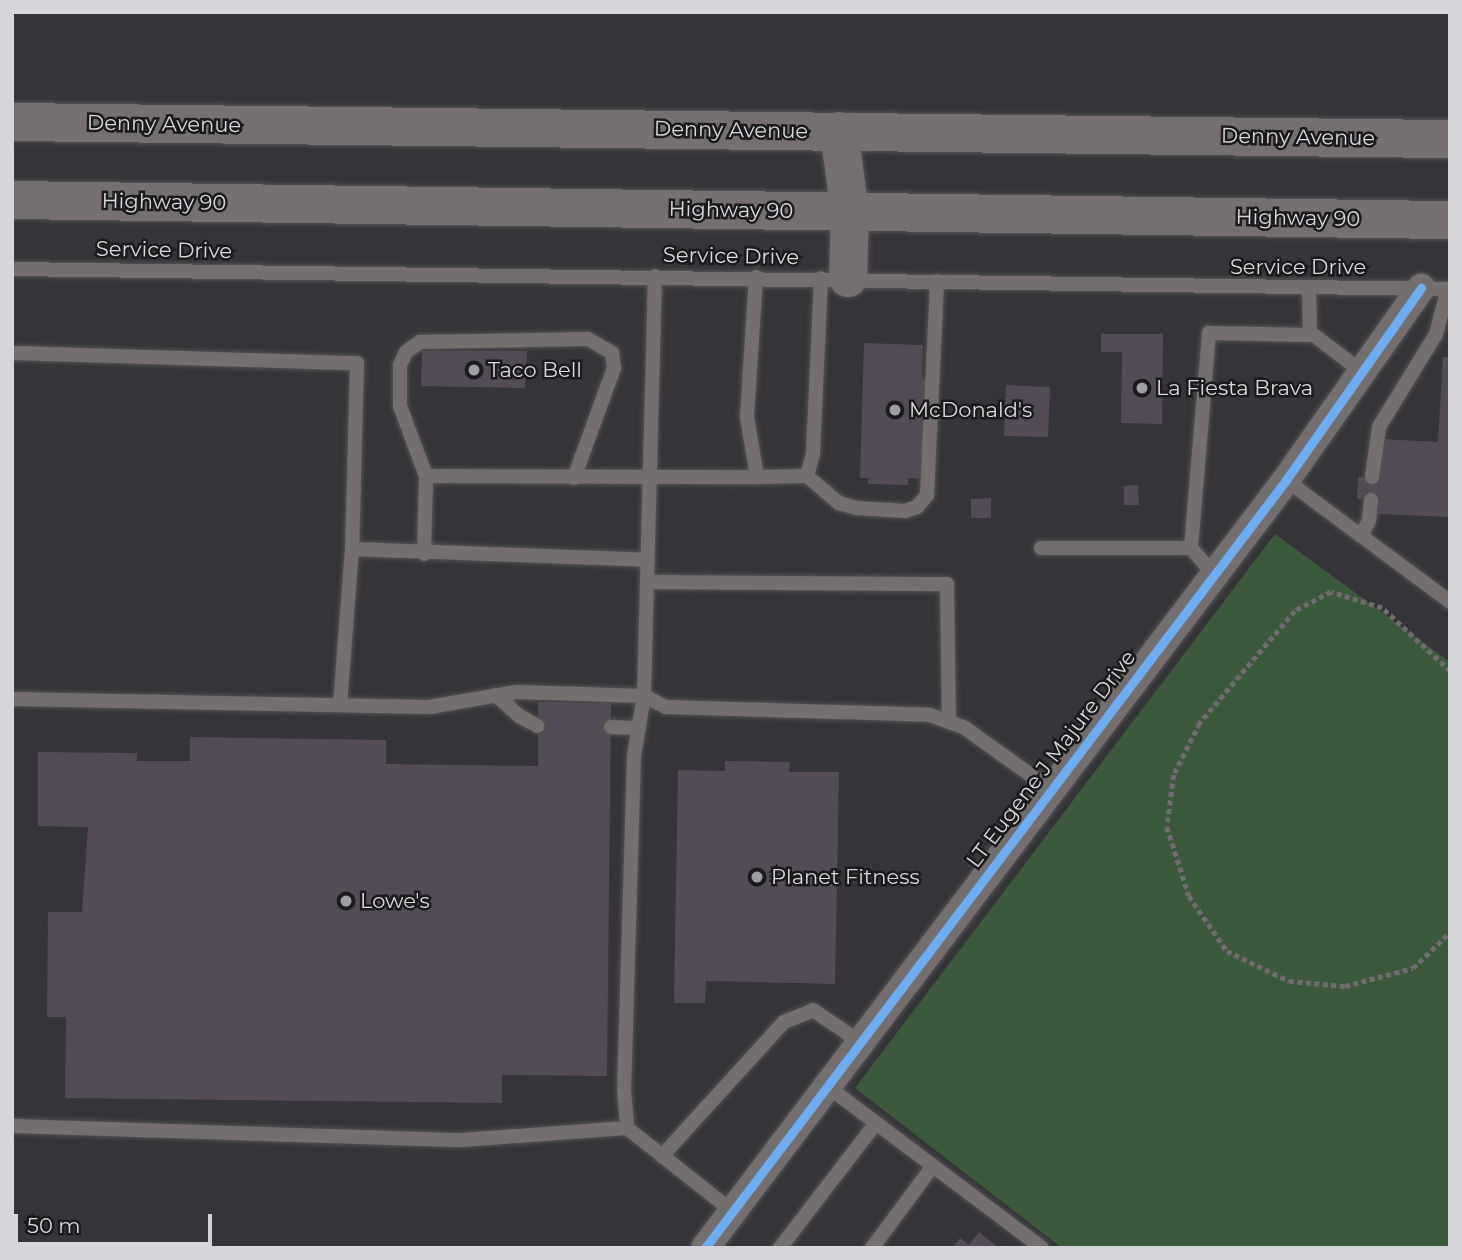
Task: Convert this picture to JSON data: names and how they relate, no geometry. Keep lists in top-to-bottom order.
{
  "streets": {
    "main road": ["Denny Avenue", "Highway 90"],
    "street": ["LT Eugene J Majure Drive"],
    "lane": ["Service Drive"]
  },
  "crossings": [
    ["Service Drive", "LT Eugene J Majure Drive"]
  ],
  "places": [
    "Taco Bell",
    "La Fiesta Brava",
    "McDonald's",
    "Planet Fitness",
    "Lowe's"
  ],
  "scale_bar": "50 m"
}
